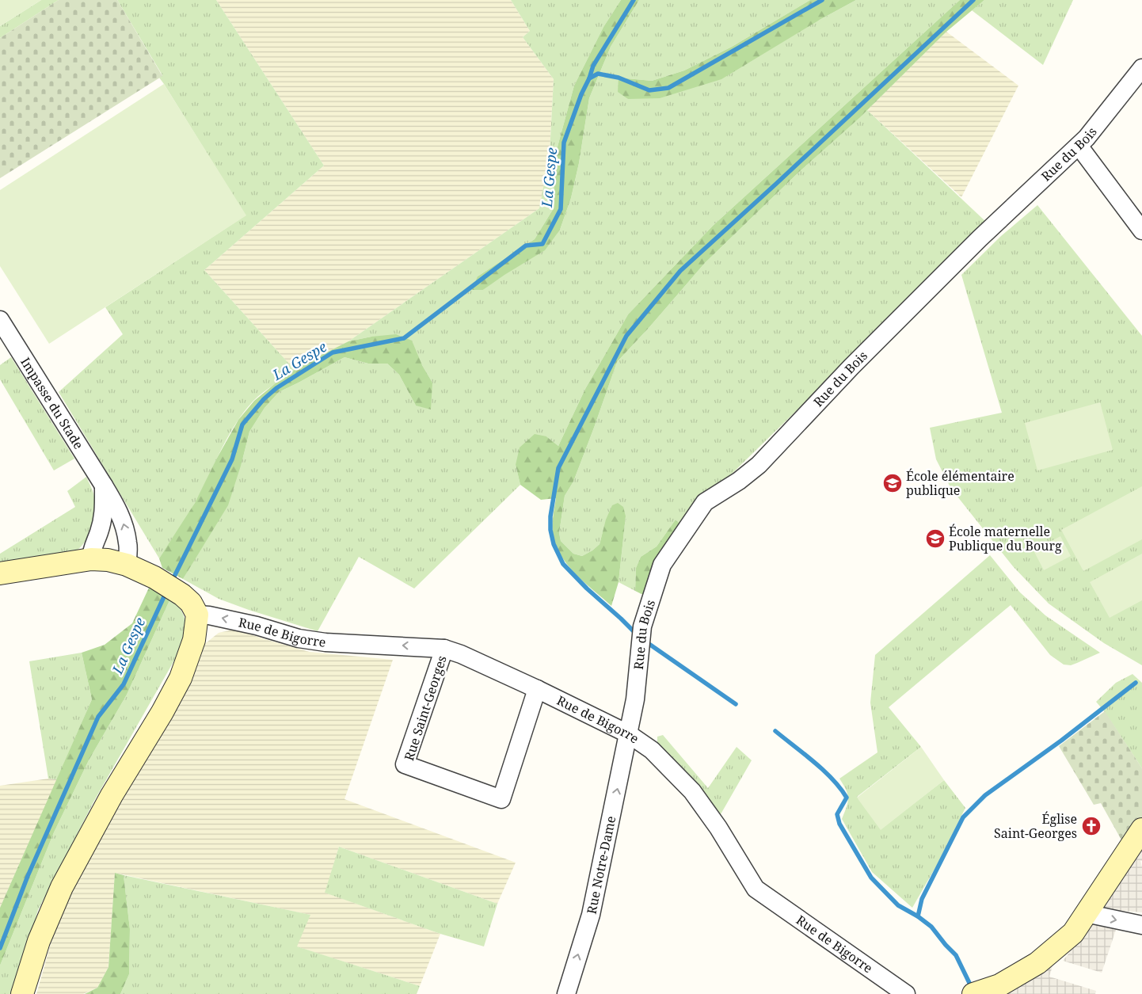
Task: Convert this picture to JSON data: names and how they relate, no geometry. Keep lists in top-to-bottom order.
{
  "streets": {
    "street": [
      "Rue du Bois",
      "Impasse du Stade",
      "Rue de Bigorre",
      "Rue Saint-Georges",
      "Rue Notre-Dame"
    ]
  },
  "crossings": [
    ["Rue du Bois", "Rue de Bigorre"],
    ["Rue du Bois", "Rue Notre-Dame"],
    ["Rue de Bigorre", "Rue Saint-Georges"],
    ["Rue de Bigorre", "Rue Notre-Dame"]
  ],
  "one_way": ["Rue Notre-Dame"],
  "water": ["La Gespe"],
  "places": {
    "school or university": ["École élémentaire publique", "École maternelle Publique du Bourg"],
    "church": ["Église Saint-Georges"]
  }
}
